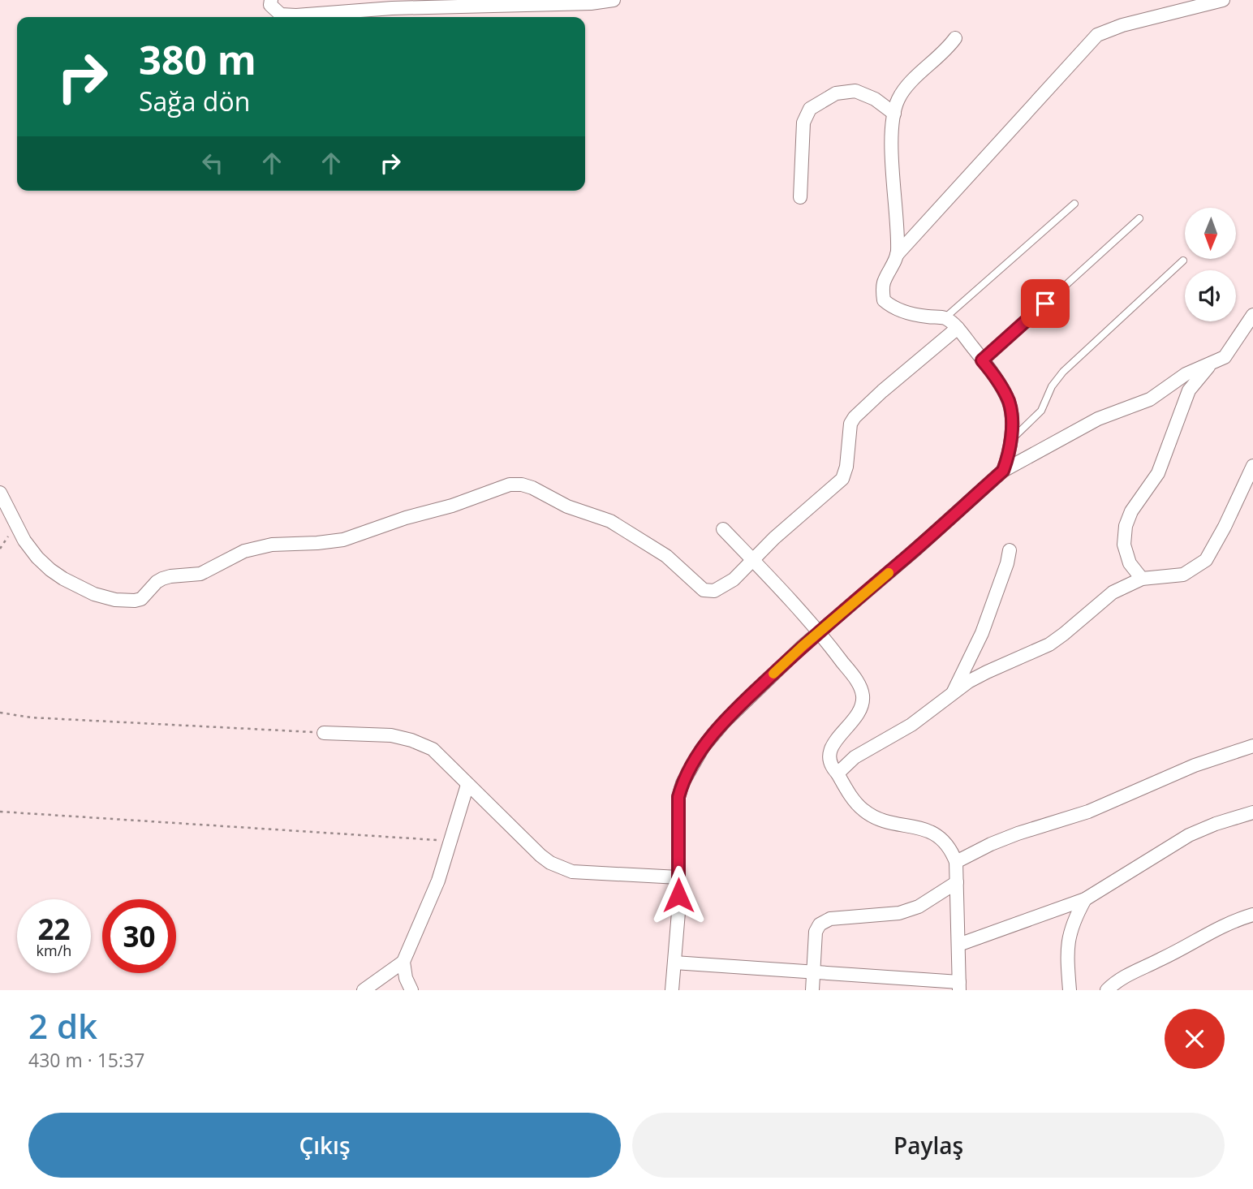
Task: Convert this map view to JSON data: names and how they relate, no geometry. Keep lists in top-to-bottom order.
{
  "north": "bottom",
  "page": {
    "turn": ["380 m", "Sağa dön"],
    "speed": "22 km/h",
    "limit": "30",
    "heading": ["2 dk", "430 m · 15:37"],
    "buttons": ["Çıkış", "Paylaş"]
  }
}
